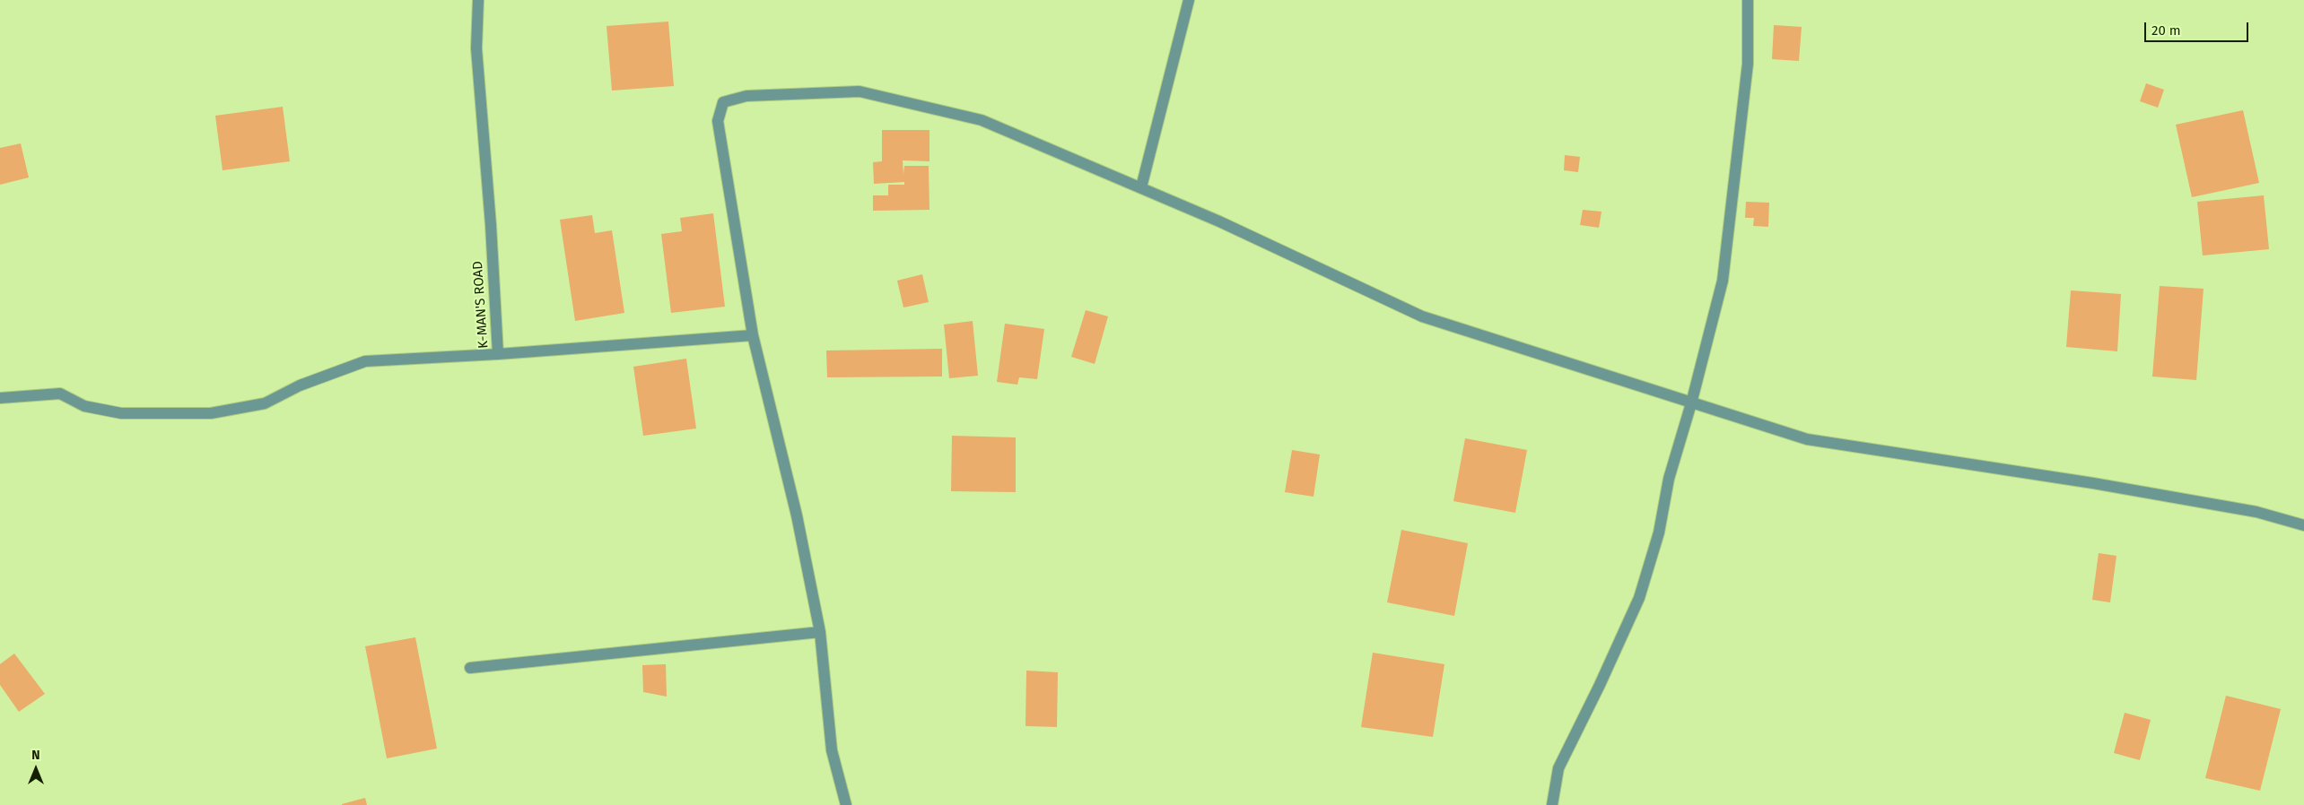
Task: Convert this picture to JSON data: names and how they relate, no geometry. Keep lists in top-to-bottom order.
{
  "streets": {
    "street": ["K-MAN'S ROAD"]
  },
  "scale_bar": "20 m",
  "north": "top"
}
